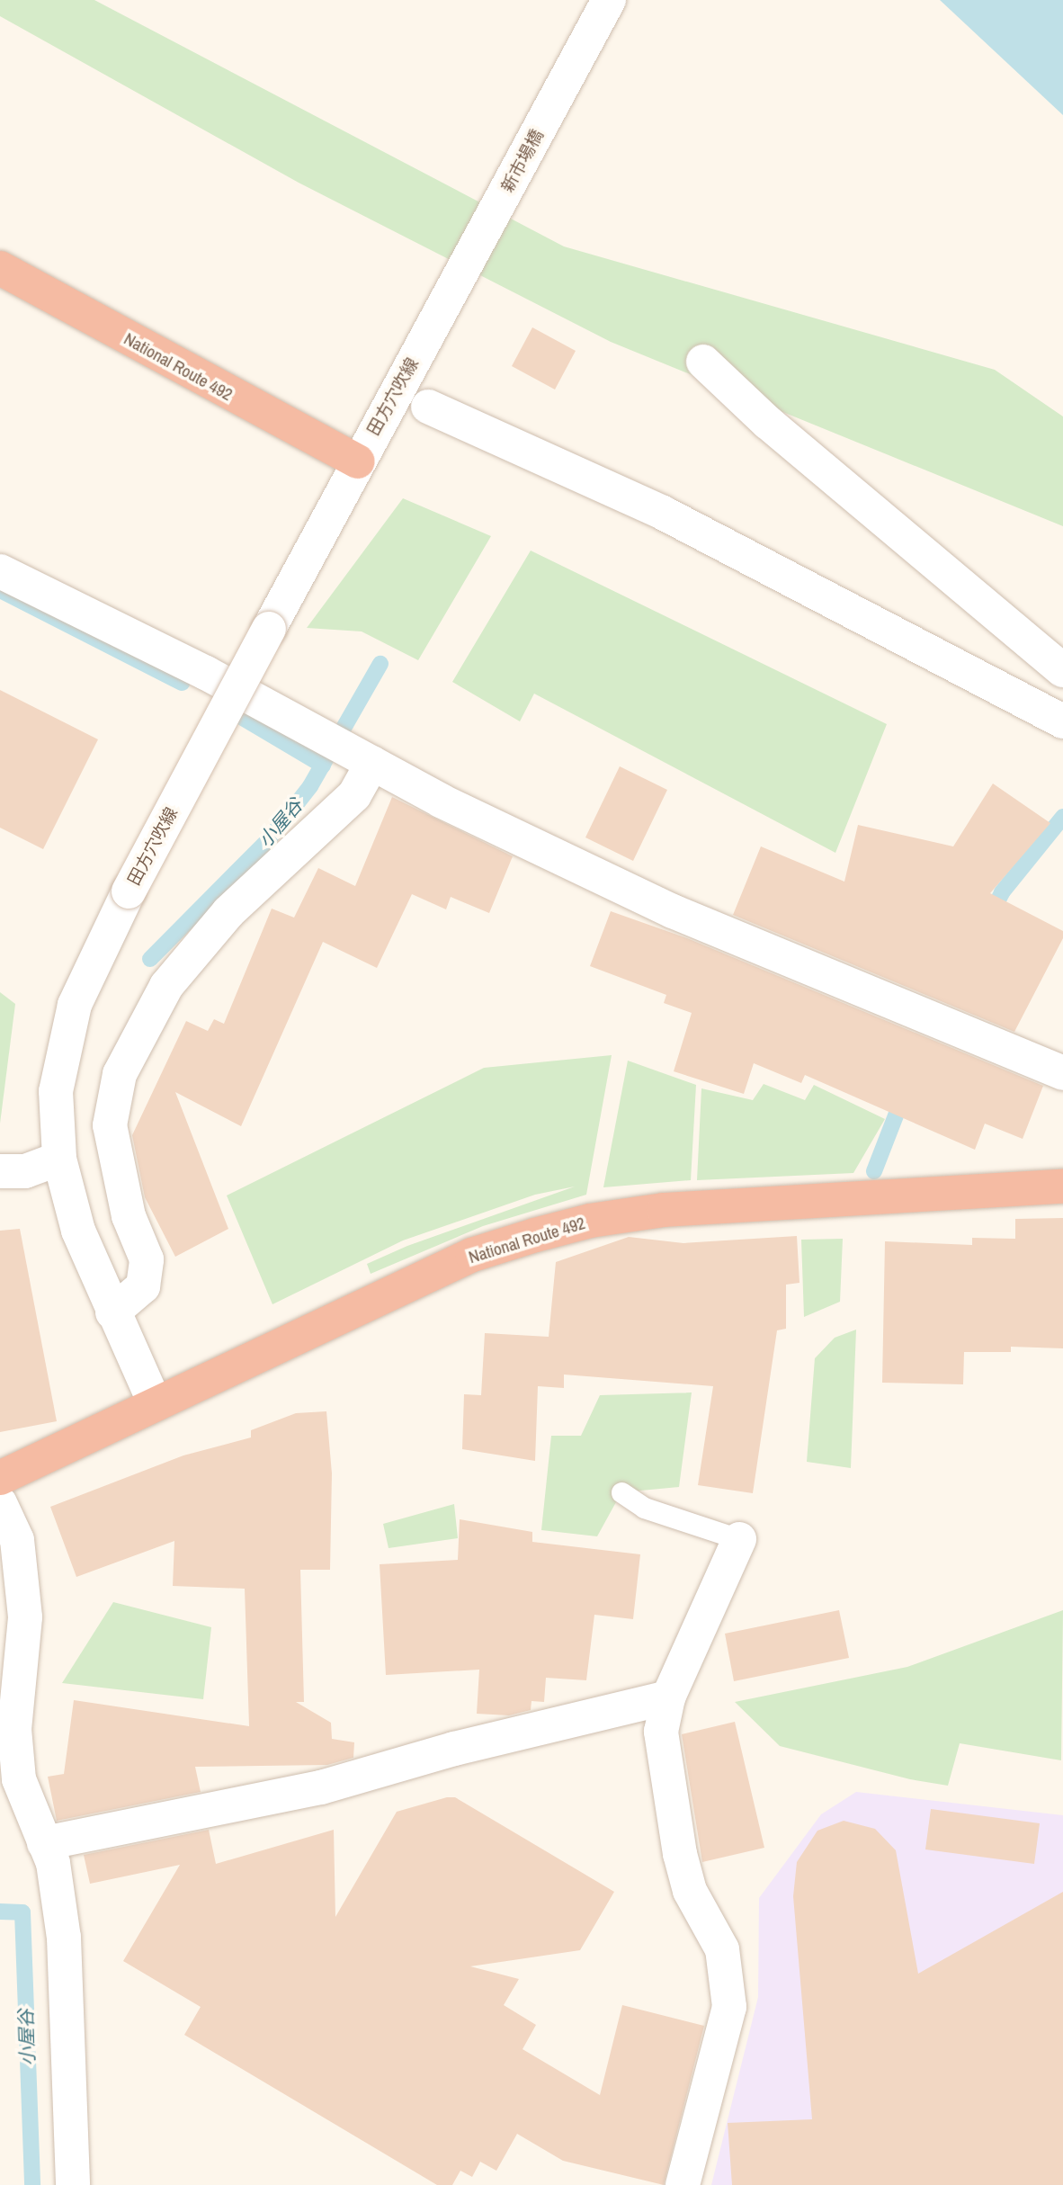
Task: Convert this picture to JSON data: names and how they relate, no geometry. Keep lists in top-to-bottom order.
{
  "streets": {
    "highway": ["National Route 492"],
    "street": ["新市場橋", "田方穴吹線"]
  },
  "crossings": [
    ["新市場橋", "田方穴吹線"],
    ["National Route 492", "田方穴吹線"]
  ],
  "water": ["小屋谷"]
}
